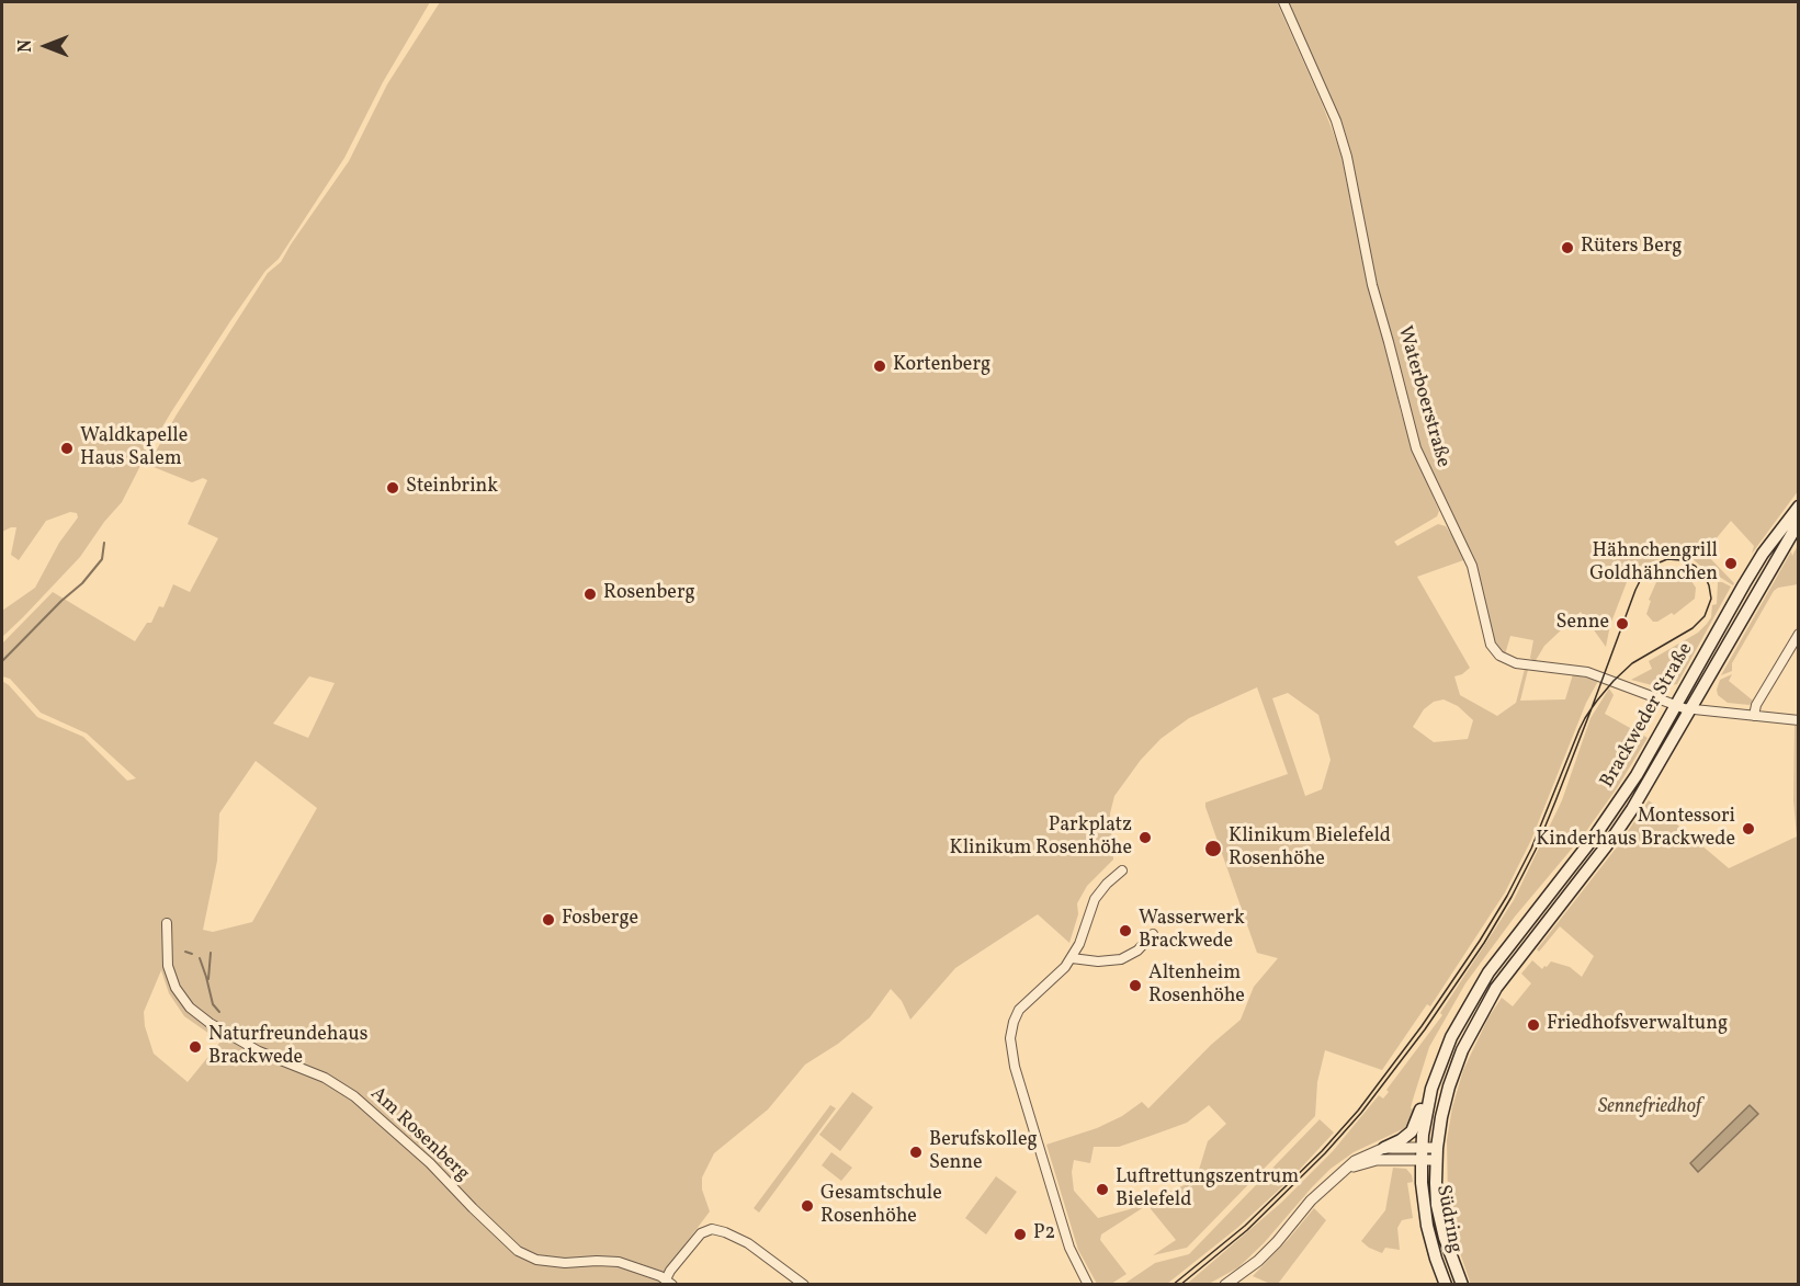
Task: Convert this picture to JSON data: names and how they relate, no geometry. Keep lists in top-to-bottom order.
{
  "streets": {
    "main road": ["Brackweder Straße", "Südring"],
    "street": ["Waterboerstraße", "Am Rosenberg"]
  },
  "crossings": [
    ["Waterboerstraße", "Brackweder Straße"],
    ["Brackweder Straße", "Südring"]
  ],
  "parks": ["Sennefriedhof"],
  "places": [
    "Rüters Berg",
    "Kortenberg",
    "Waldkapelle Haus Salem",
    "Steinbrink",
    "Hähnchengrill Goldhähnchen",
    "Rosenberg",
    "Senne",
    "Montessori Kinderhaus Brackwede",
    "Parkplatz Klinikum Rosenhöhe",
    "Klinikum Bielefeld Rosenhöhe",
    "Fosberge",
    "Wasserwerk Brackwede",
    "Altenheim Rosenhöhe",
    "Friedhofsverwaltung",
    "Naturfreundehaus Brackwede",
    "Berufskolleg Senne",
    "Luftrettungszentrum Bielefeld",
    "Gesamtschule Rosenhöhe",
    "P2"
  ],
  "north": "left"
}
